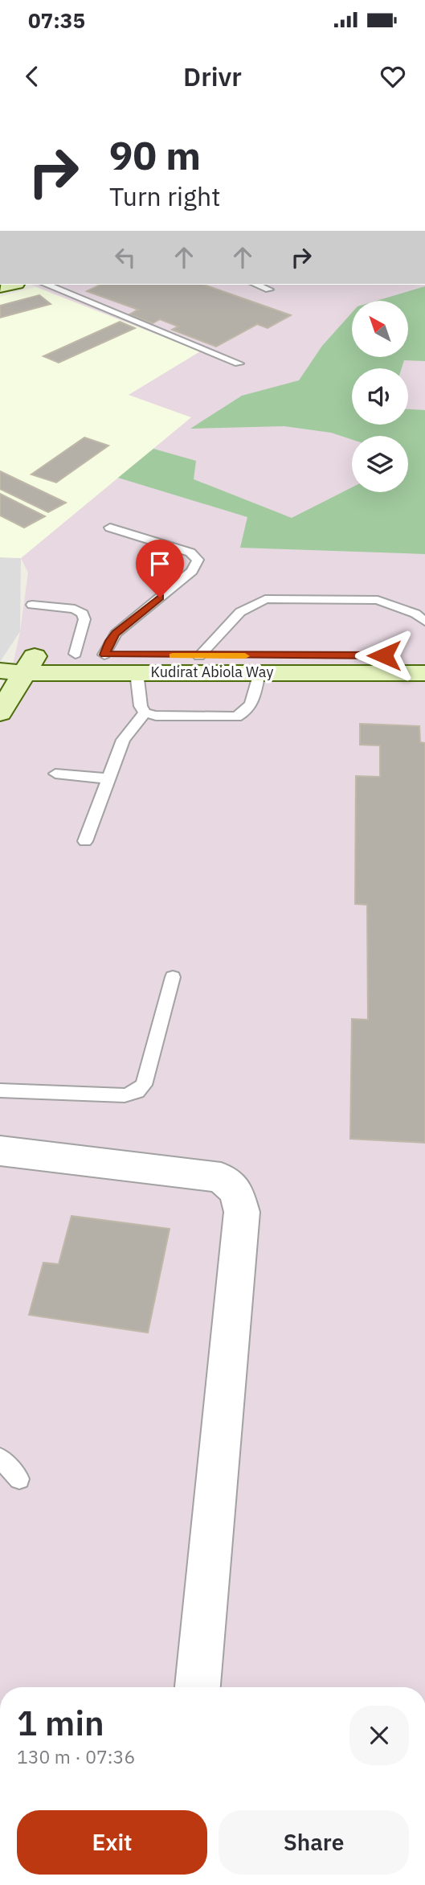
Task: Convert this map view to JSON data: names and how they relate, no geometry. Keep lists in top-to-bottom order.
{
  "streets": {
    "main road": ["Kudirat Abiola Way"]
  },
  "north": "top left",
  "page": {
    "status": "07:35",
    "header": "Drivr",
    "turn": ["90 m", "Turn right"],
    "heading": ["1 min", "130 m · 07:36"],
    "buttons": ["Exit", "Share"]
  }
}
